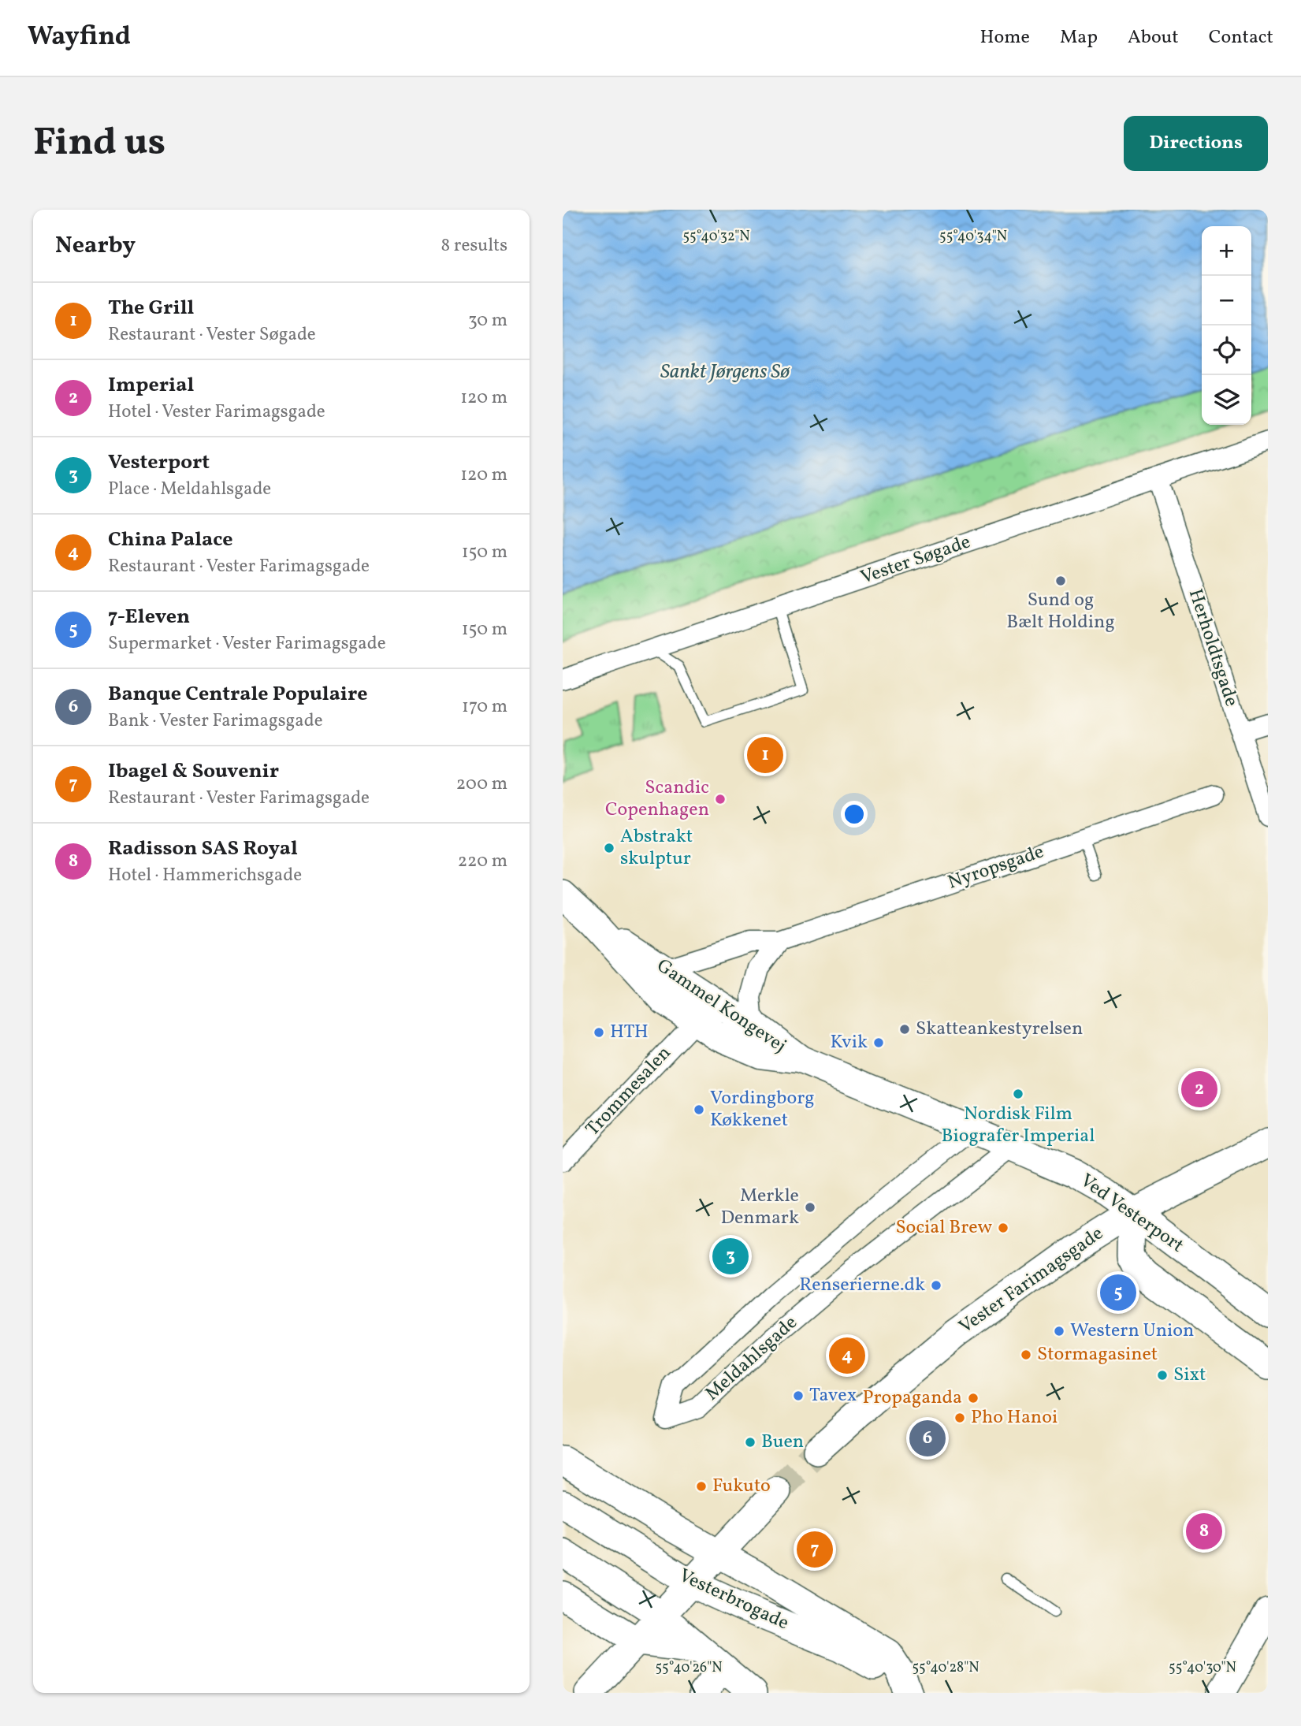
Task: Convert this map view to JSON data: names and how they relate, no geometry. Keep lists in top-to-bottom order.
{
  "streets": {
    "street": [
      "Vester Søgade",
      "Herholdtsgade",
      "Nyropsgade",
      "Gammel Kongevej",
      "Trommesalen",
      "Ved Vesterport",
      "Vester Farimagsgade",
      "Meldahlsgade",
      "Vesterbrogade"
    ]
  },
  "crossings": [
    ["Vester Søgade", "Herholdtsgade"],
    ["Nyropsgade", "Gammel Kongevej"],
    ["Gammel Kongevej", "Trommesalen"],
    ["Gammel Kongevej", "Ved Vesterport"],
    ["Ved Vesterport", "Vester Farimagsgade"],
    ["Ved Vesterport", "Meldahlsgade"]
  ],
  "water": ["Sankt Jørgens Sø"],
  "places": [
    "Sund og Bælt Holding",
    "Scandic Copenhagen",
    "Abstrakt skulptur",
    "Skatteankestyrelsen",
    "HTH",
    "Kvik",
    "Nordisk Film Biografer Imperial",
    "Vordingborg Køkkenet",
    "Merkle Denmark",
    "Social Brew",
    "Renserierne.dk",
    "Western Union",
    "Stormagasinet",
    "Sixt",
    "Tavex",
    "Propaganda",
    "Pho Hanoi",
    "Buen",
    "Fukuto"
  ],
  "page": {
    "header": "Wayfind",
    "nav": [
      "Home",
      "Map",
      "About",
      "Contact"
    ],
    "buttons": "Directions",
    "title": "Find us",
    "heading": ["Nearby", "8 results"],
    "map_buttons": ["+", "−"],
    "list": [
      {
        "mark": "1",
        "name": "The Grill",
        "note": "Restaurant · Vester Søgade",
        "value": "30 m"
      },
      {
        "mark": "2",
        "name": "Imperial",
        "note": "Hotel · Vester Farimagsgade",
        "value": "120 m"
      },
      {
        "mark": "3",
        "name": "Vesterport",
        "note": "Place · Meldahlsgade",
        "value": "120 m"
      },
      {
        "mark": "4",
        "name": "China Palace",
        "note": "Restaurant · Vester Farimagsgade",
        "value": "150 m"
      },
      {
        "mark": "5",
        "name": "7-Eleven",
        "note": "Supermarket · Vester Farimagsgade",
        "value": "150 m"
      },
      {
        "mark": "6",
        "name": "Banque Centrale Populaire",
        "note": "Bank · Vester Farimagsgade",
        "value": "170 m"
      },
      {
        "mark": "7",
        "name": "Ibagel & Souvenir",
        "note": "Restaurant · Vester Farimagsgade",
        "value": "200 m"
      },
      {
        "mark": "8",
        "name": "Radisson SAS Royal",
        "note": "Hotel · Hammerichsgade",
        "value": "220 m"
      }
    ],
    "pins": [
      "1",
      "2",
      "3",
      "5",
      "4",
      "6",
      "8",
      "7"
    ]
  },
  "coordinates": [
    "55°40'32\"N",
    "55°40'34\"N",
    "55°40'26\"N",
    "55°40'28\"N",
    "55°40'30\"N"
  ]
}
